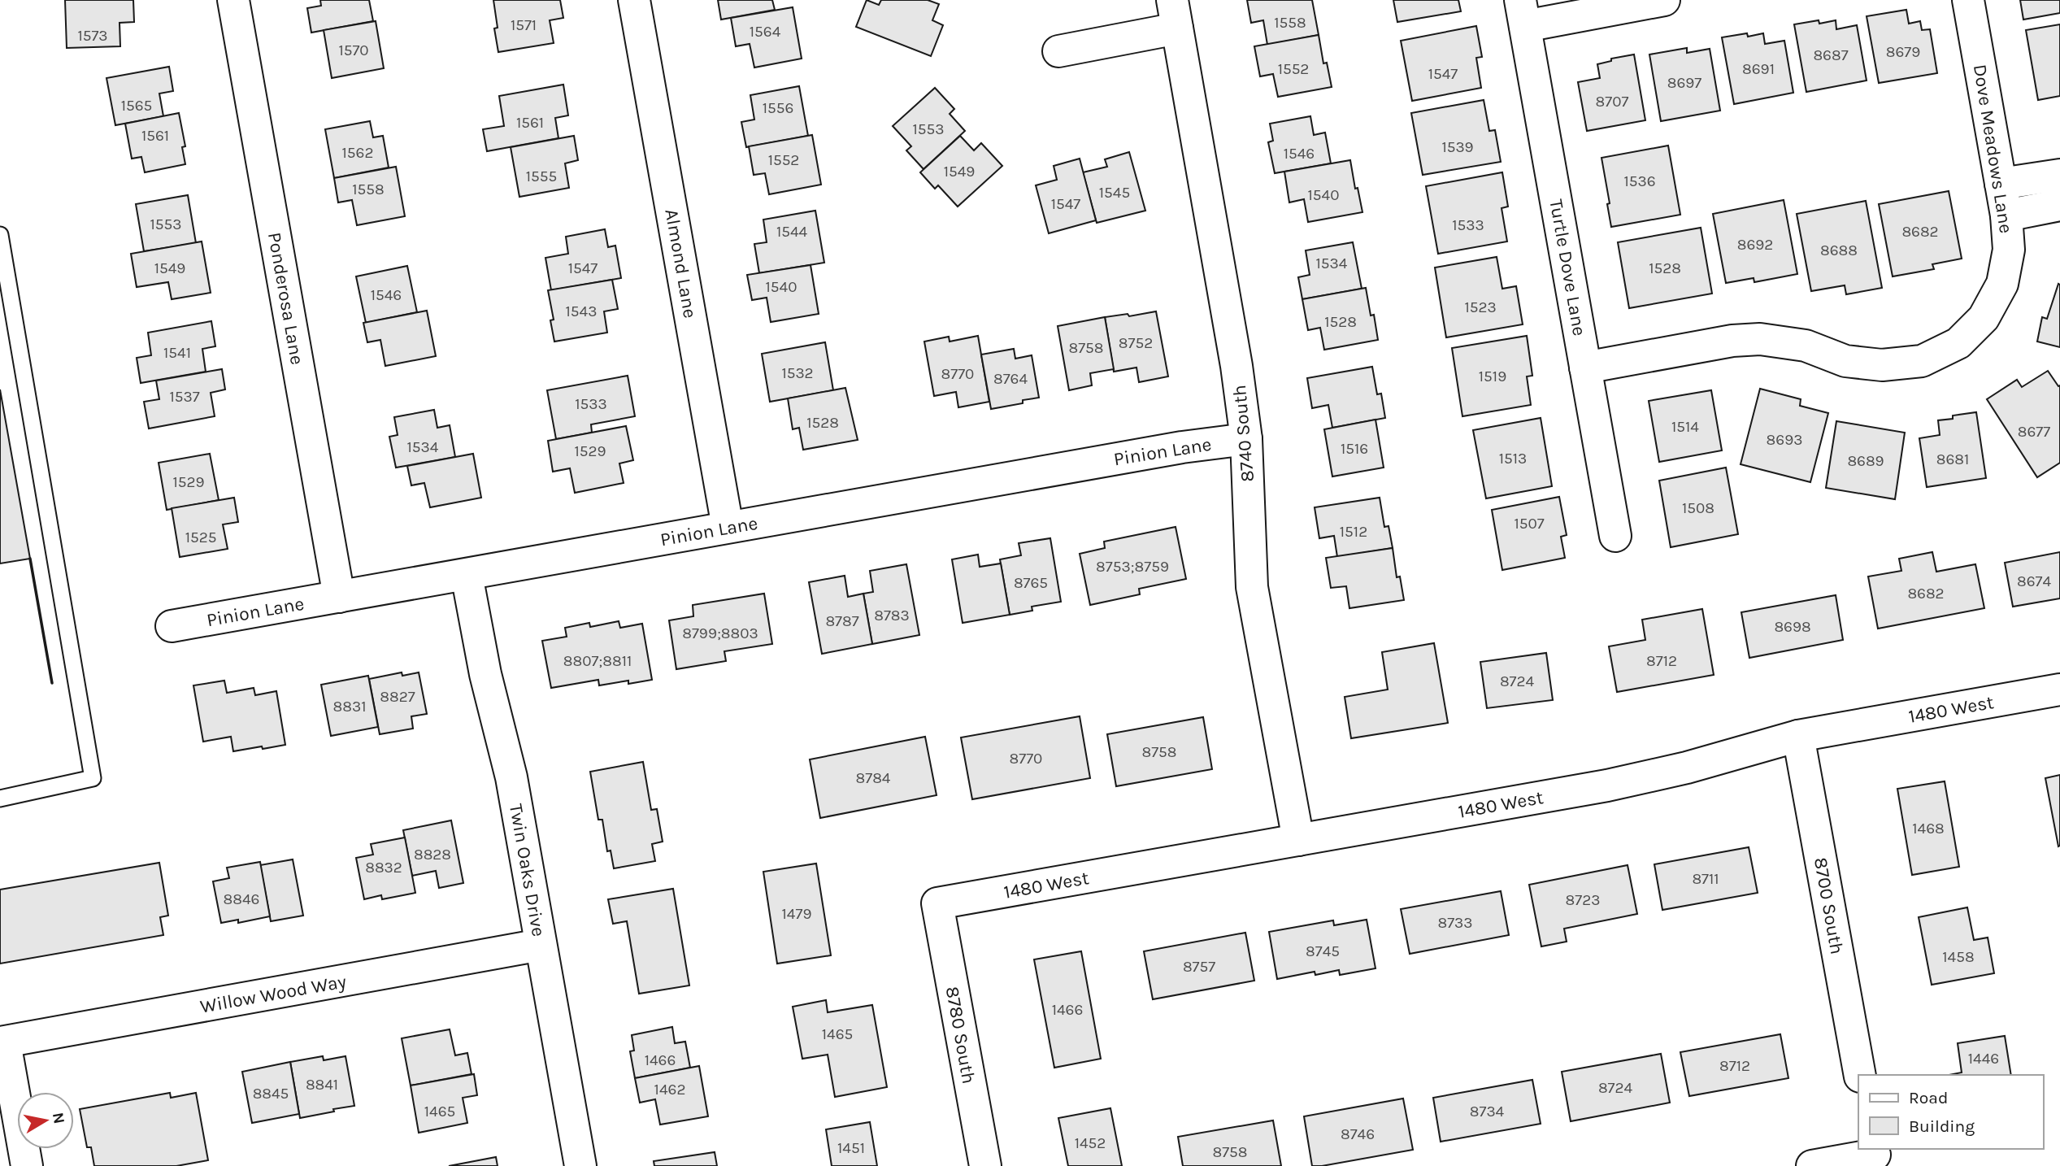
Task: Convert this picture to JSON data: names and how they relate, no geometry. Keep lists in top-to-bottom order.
{
  "streets": {
    "street": [
      "Dove Meadows Lane",
      "Almond Lane",
      "Turtle Dove Lane",
      "Ponderosa Lane",
      "8740 South",
      "Pinion Lane",
      "1480 West",
      "Twin Oaks Drive",
      "8700 South",
      "Willow Wood Way",
      "8780 South"
    ]
  },
  "crossings": [
    ["Dove Meadows Lane", "Turtle Dove Lane"],
    ["Almond Lane", "Pinion Lane"],
    ["Ponderosa Lane", "Pinion Lane"],
    ["8740 South", "Pinion Lane"],
    ["8740 South", "1480 West"],
    ["Pinion Lane", "Twin Oaks Drive"],
    ["1480 West", "8700 South"],
    ["1480 West", "8780 South"],
    ["Twin Oaks Drive", "Willow Wood Way"]
  ],
  "house_numbers": [
    "1558",
    "1571",
    "1564",
    "1573",
    "1570",
    "8679",
    "8687",
    "1552",
    "8691",
    "1547",
    "8697",
    "8707",
    "1565",
    "1556",
    "1561",
    "1553",
    "1561",
    "1539",
    "1562",
    "1546",
    "1552",
    "1549",
    "1555",
    "1536",
    "1558",
    "1545",
    "1540",
    "1547",
    "1553",
    "1533",
    "1544",
    "8682",
    "8692",
    "8688",
    "1534",
    "1549",
    "1547",
    "1528",
    "1540",
    "1546",
    "1523",
    "1543",
    "1528",
    "8752",
    "8758",
    "1541",
    "1532",
    "8770",
    "1519",
    "8764",
    "1537",
    "1533",
    "1528",
    "1514",
    "8677",
    "8693",
    "1534",
    "1516",
    "1529",
    "1513",
    "8681",
    "8689",
    "1529",
    "1508",
    "1507",
    "1512",
    "1525",
    "8753;8759",
    "8674",
    "8765",
    "8682",
    "8783",
    "8787",
    "8698",
    "8799;8803",
    "8807;8811",
    "8712",
    "8724",
    "8827",
    "8831",
    "8758",
    "8770",
    "8784",
    "1468",
    "8828",
    "8832",
    "8711",
    "8846",
    "8723",
    "1479",
    "8733",
    "8745",
    "1458",
    "8757",
    "1466",
    "1465",
    "1446",
    "1466",
    "8712",
    "8841",
    "8724",
    "1462",
    "8845",
    "1465",
    "8734",
    "8746",
    "1452",
    "1451",
    "8758"
  ],
  "legend": ["Road", "Building"],
  "north": "right"
}
